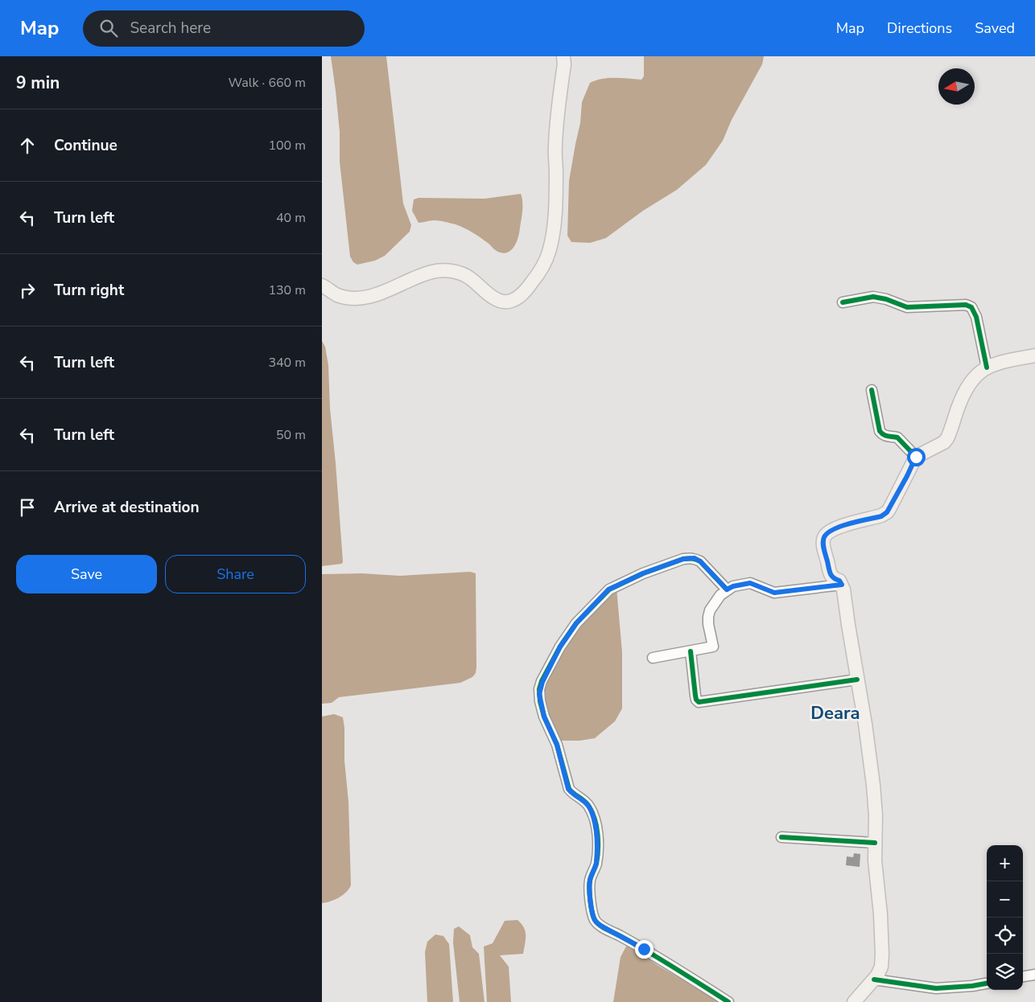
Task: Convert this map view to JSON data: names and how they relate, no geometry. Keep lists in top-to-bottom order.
{
  "districts": ["Deara"],
  "north": "left",
  "page": {
    "header": "Map",
    "search": "Search here",
    "nav": ["Map", "Directions", "Saved"],
    "heading": ["9 min", "Walk · 660 m"],
    "list": [
      ["Continue", "100 m"],
      ["Turn left", "40 m"],
      ["Turn right", "130 m"],
      ["Turn left", "340 m"],
      ["Turn left", "50 m"],
      "Arrive at destination"
    ],
    "buttons": ["Save", "Share"],
    "map_buttons": ["+", "−"]
  }
}
